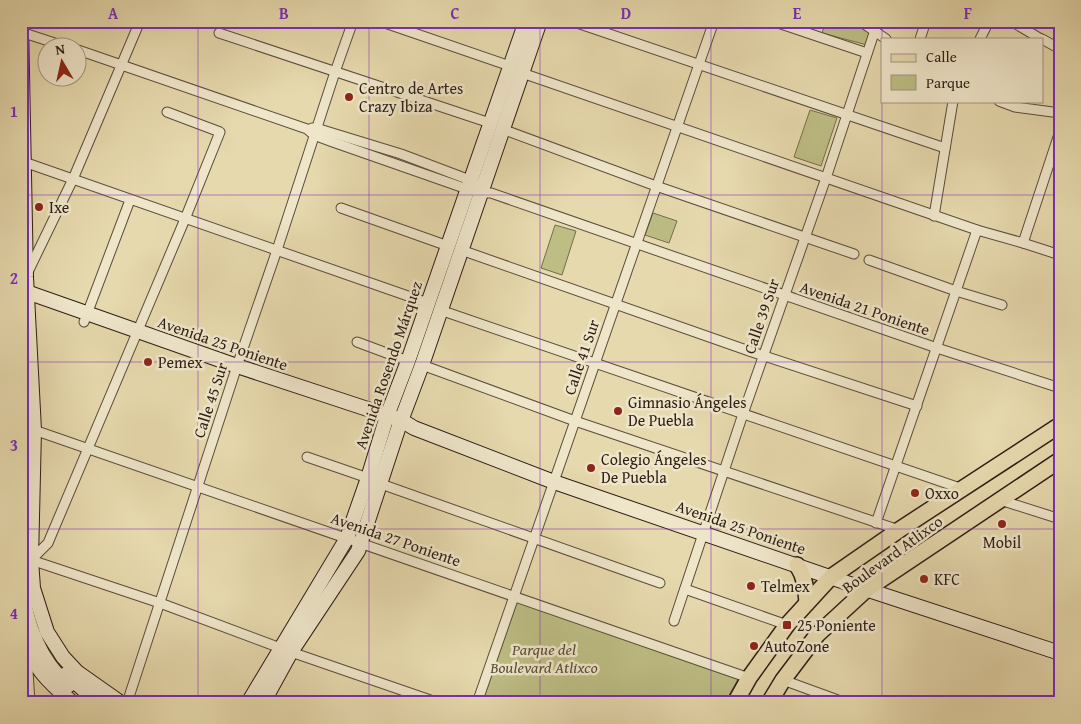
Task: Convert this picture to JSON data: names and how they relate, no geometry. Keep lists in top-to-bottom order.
{
  "streets": {
    "main road": ["Avenida 25 Poniente", "Avenida Rosendo Márquez", "Boulevard Atlixco"],
    "street": [
      "Avenida 21 Poniente",
      "Calle 39 Sur",
      "Calle 41 Sur",
      "Calle 45 Sur",
      "Avenida 27 Poniente"
    ]
  },
  "crossings": [
    ["Avenida 21 Poniente", "Calle 39 Sur"],
    ["Avenida 21 Poniente", "Calle 41 Sur"],
    ["Avenida 21 Poniente", "Avenida Rosendo Márquez"],
    ["Avenida 21 Poniente", "Calle 45 Sur"],
    ["Calle 39 Sur", "Avenida 25 Poniente"],
    ["Avenida 25 Poniente", "Calle 41 Sur"],
    ["Avenida 25 Poniente", "Avenida Rosendo Márquez"],
    ["Avenida 25 Poniente", "Calle 45 Sur"],
    ["Avenida 25 Poniente", "Boulevard Atlixco"],
    ["Calle 41 Sur", "Avenida 27 Poniente"],
    ["Avenida Rosendo Márquez", "Avenida 27 Poniente"],
    ["Calle 45 Sur", "Avenida 27 Poniente"],
    ["Avenida 27 Poniente", "Boulevard Atlixco"]
  ],
  "parks": ["Parque del Boulevard Atlixco"],
  "places": {
    "other": [
      "Centro de Artes Crazy Ibiza",
      "Ixe",
      "Pemex",
      "Gimnasio Ángeles De Puebla",
      "Colegio Ángeles De Puebla",
      "Oxxo",
      "Mobil",
      "KFC",
      "Telmex",
      "AutoZone"
    ],
    "transit": ["25 Poniente"]
  },
  "legend": ["Calle", "Parque"],
  "north": "top",
  "grid": {
    "columns": [
      "A",
      "B",
      "C",
      "D",
      "E",
      "F"
    ],
    "rows": [
      "1",
      "2",
      "3",
      "4"
    ]
  }
}
